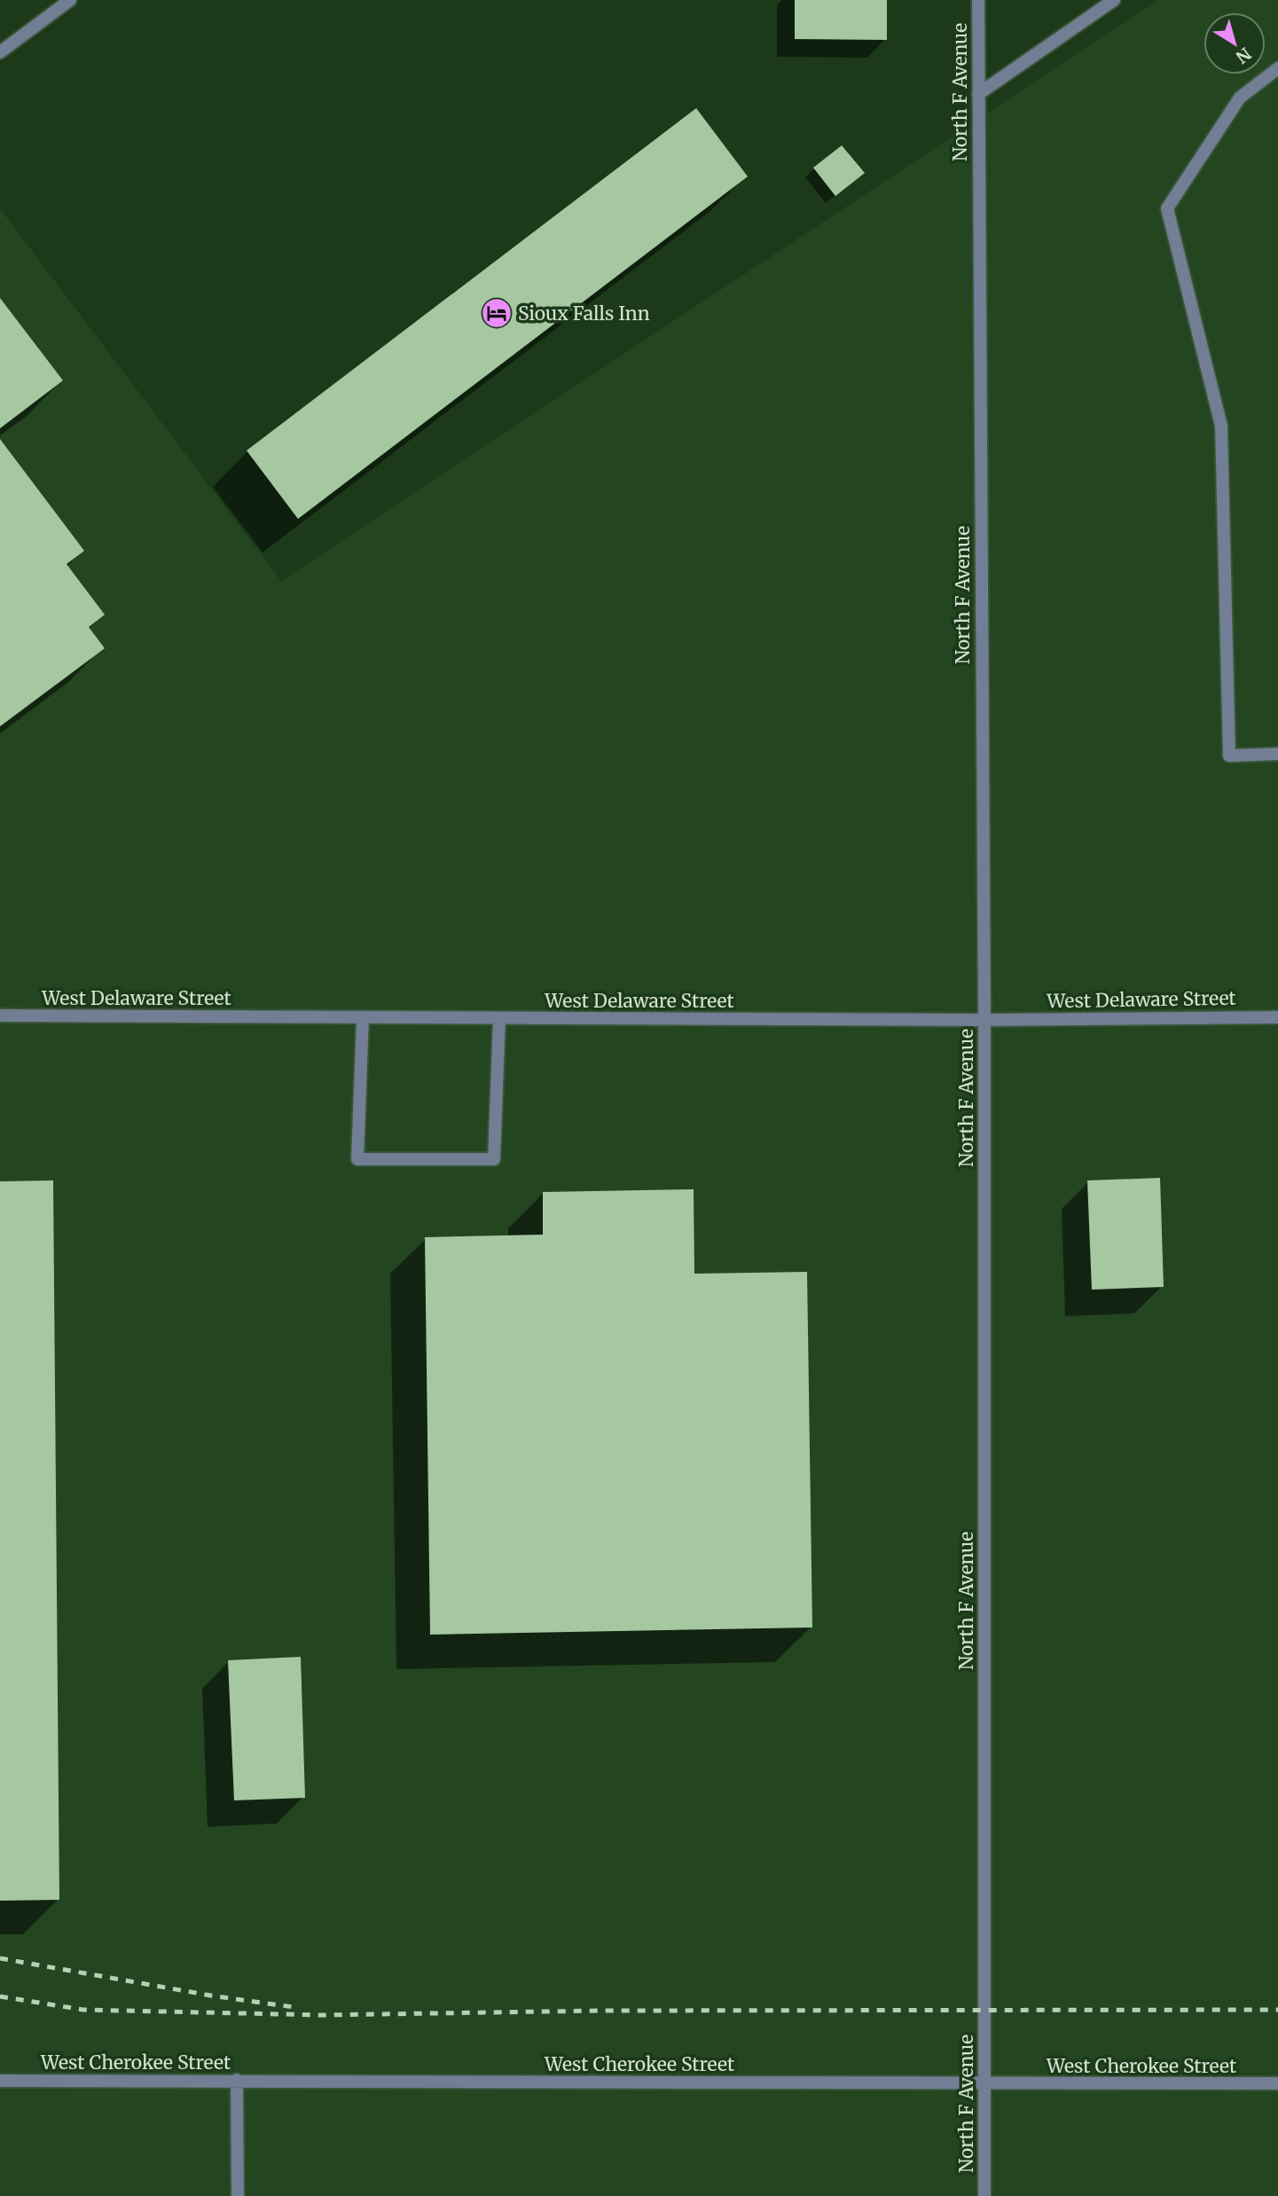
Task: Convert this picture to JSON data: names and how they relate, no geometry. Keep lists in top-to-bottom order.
{
  "streets": {
    "street": ["North F Avenue", "West Delaware Street", "West Cherokee Street"]
  },
  "crossings": [
    ["North F Avenue", "West Delaware Street"],
    ["North F Avenue", "West Cherokee Street"]
  ],
  "places": {
    "hotel": ["Sioux Falls Inn"]
  },
  "north": "bottom right"
}
